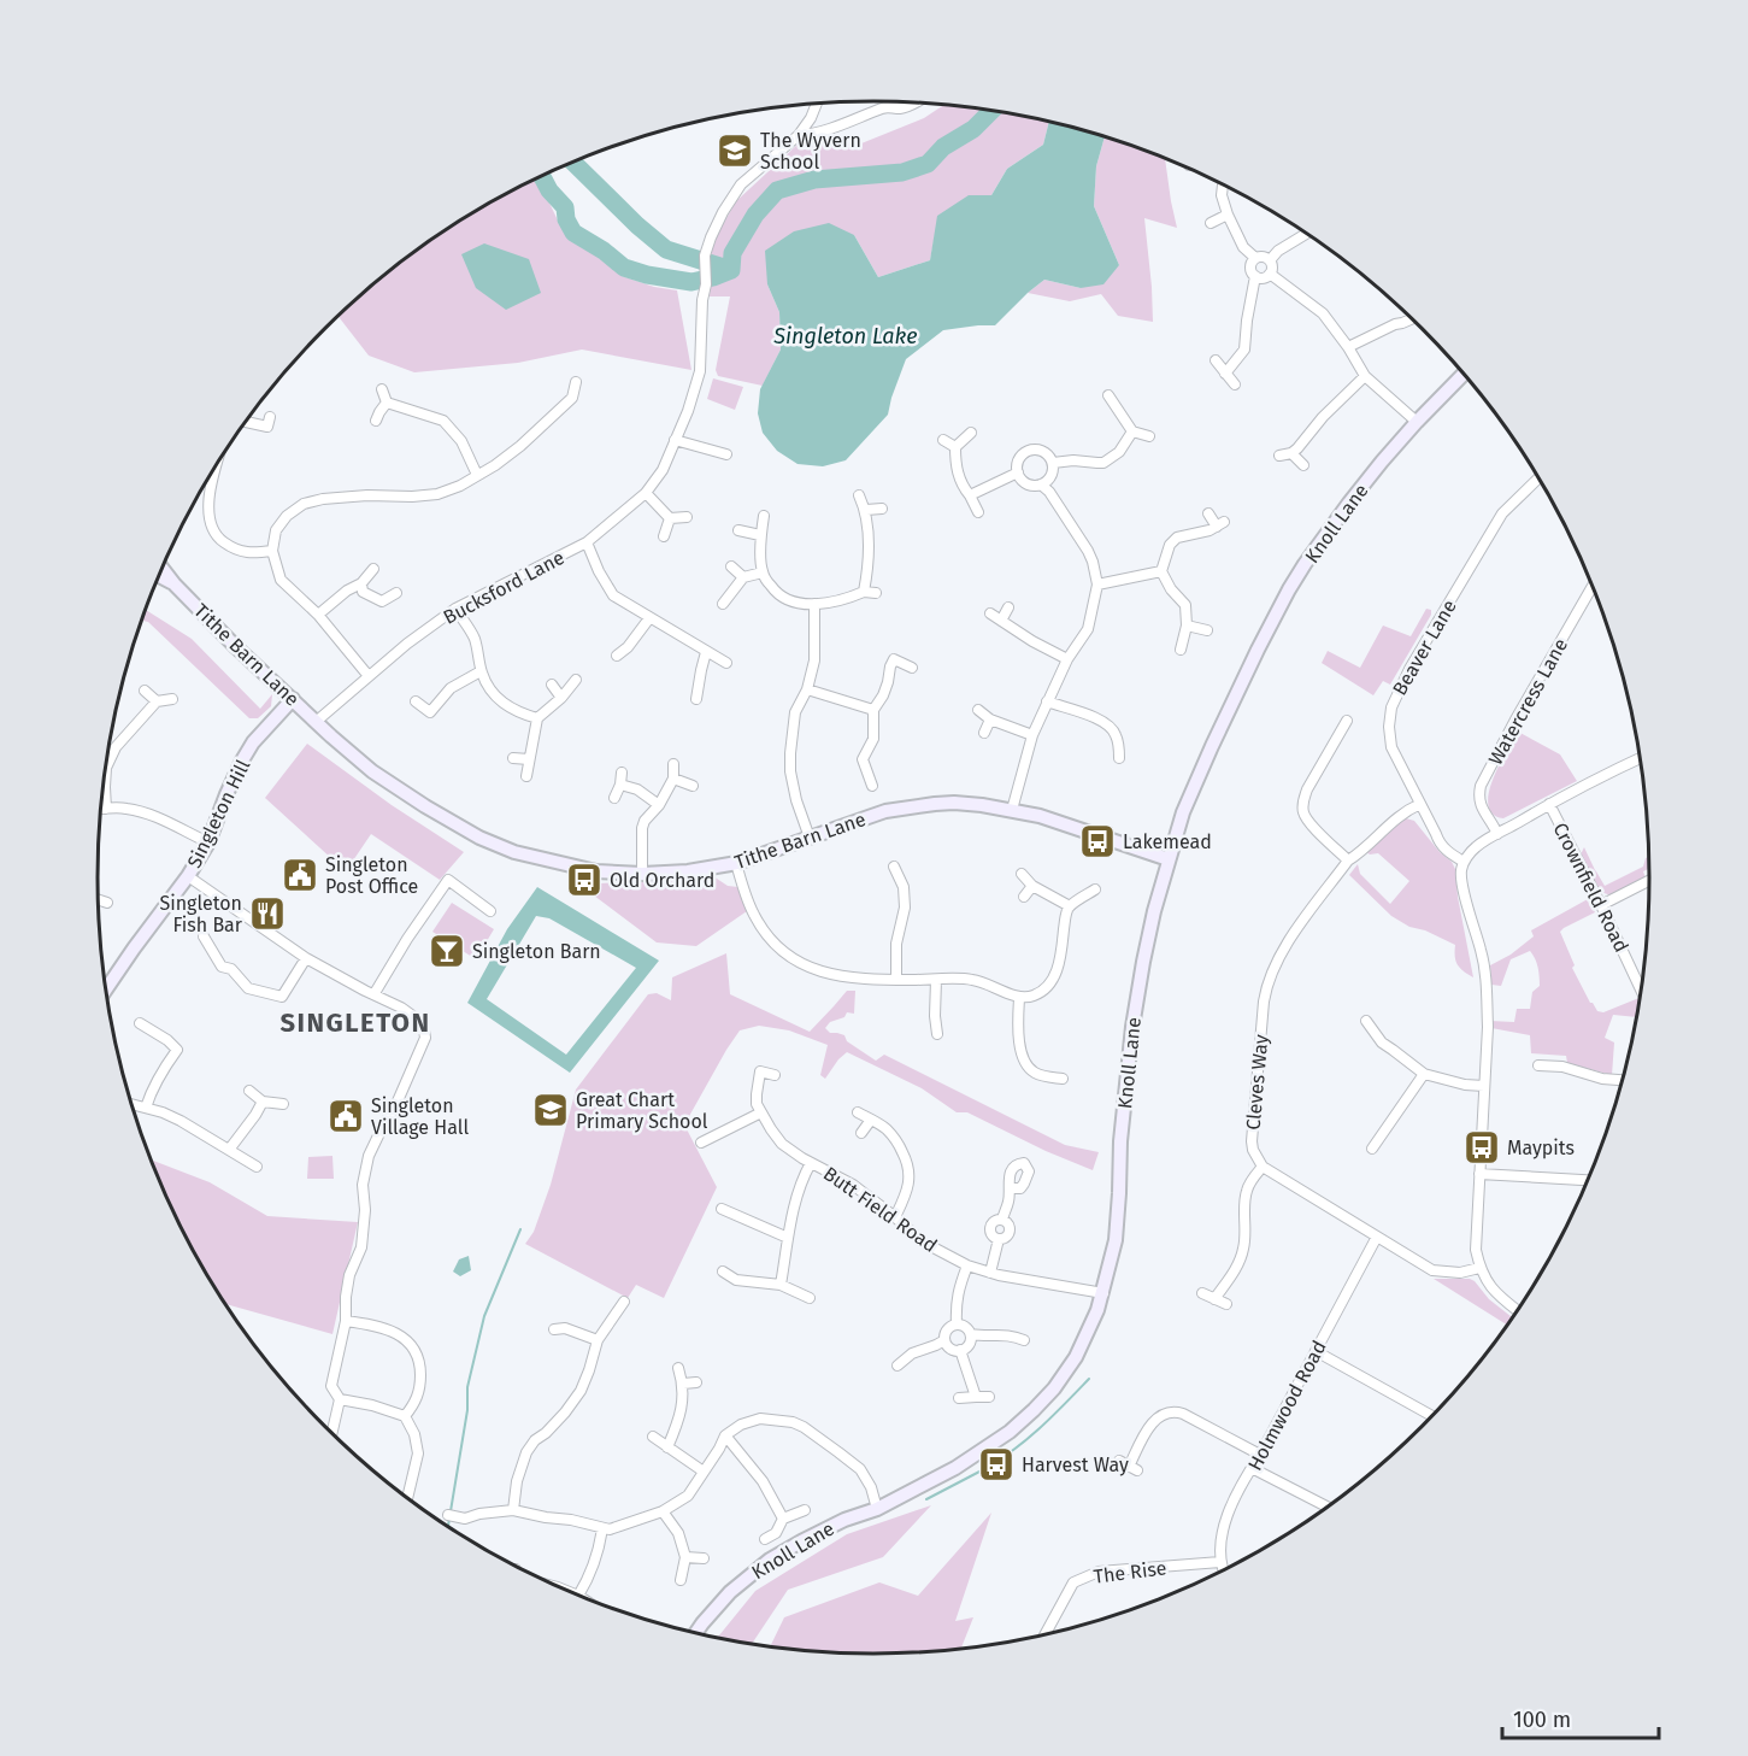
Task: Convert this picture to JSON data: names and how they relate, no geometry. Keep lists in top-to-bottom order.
{
  "streets": {
    "street": [
      "Knoll Lane",
      "Bucksford Lane",
      "Beaver Lane",
      "Tithe Barn Lane",
      "Watercress Lane",
      "Singleton Hill",
      "Crownfield Road",
      "Cleves Way",
      "Butt Field Road",
      "Holmwood Road",
      "The Rise"
    ]
  },
  "crossings": [
    ["Knoll Lane", "Tithe Barn Lane"],
    ["Knoll Lane", "Butt Field Road"],
    ["Bucksford Lane", "Tithe Barn Lane"],
    ["Beaver Lane", "Cleves Way"],
    ["Tithe Barn Lane", "Singleton Hill"],
    ["Holmwood Road", "The Rise"]
  ],
  "districts": ["SINGLETON"],
  "water": ["Singleton Lake"],
  "places": {
    "school or university": ["The Wyvern School", "Great Chart Primary School"],
    "bus stop": [
      "Lakemead",
      "Old Orchard",
      "Maypits",
      "Harvest Way"
    ],
    "public building": ["Singleton Post Office", "Singleton Village Hall"],
    "restaurant": ["Singleton Fish Bar"],
    "bar": ["Singleton Barn"]
  },
  "scale_bar": "100 m"
}
